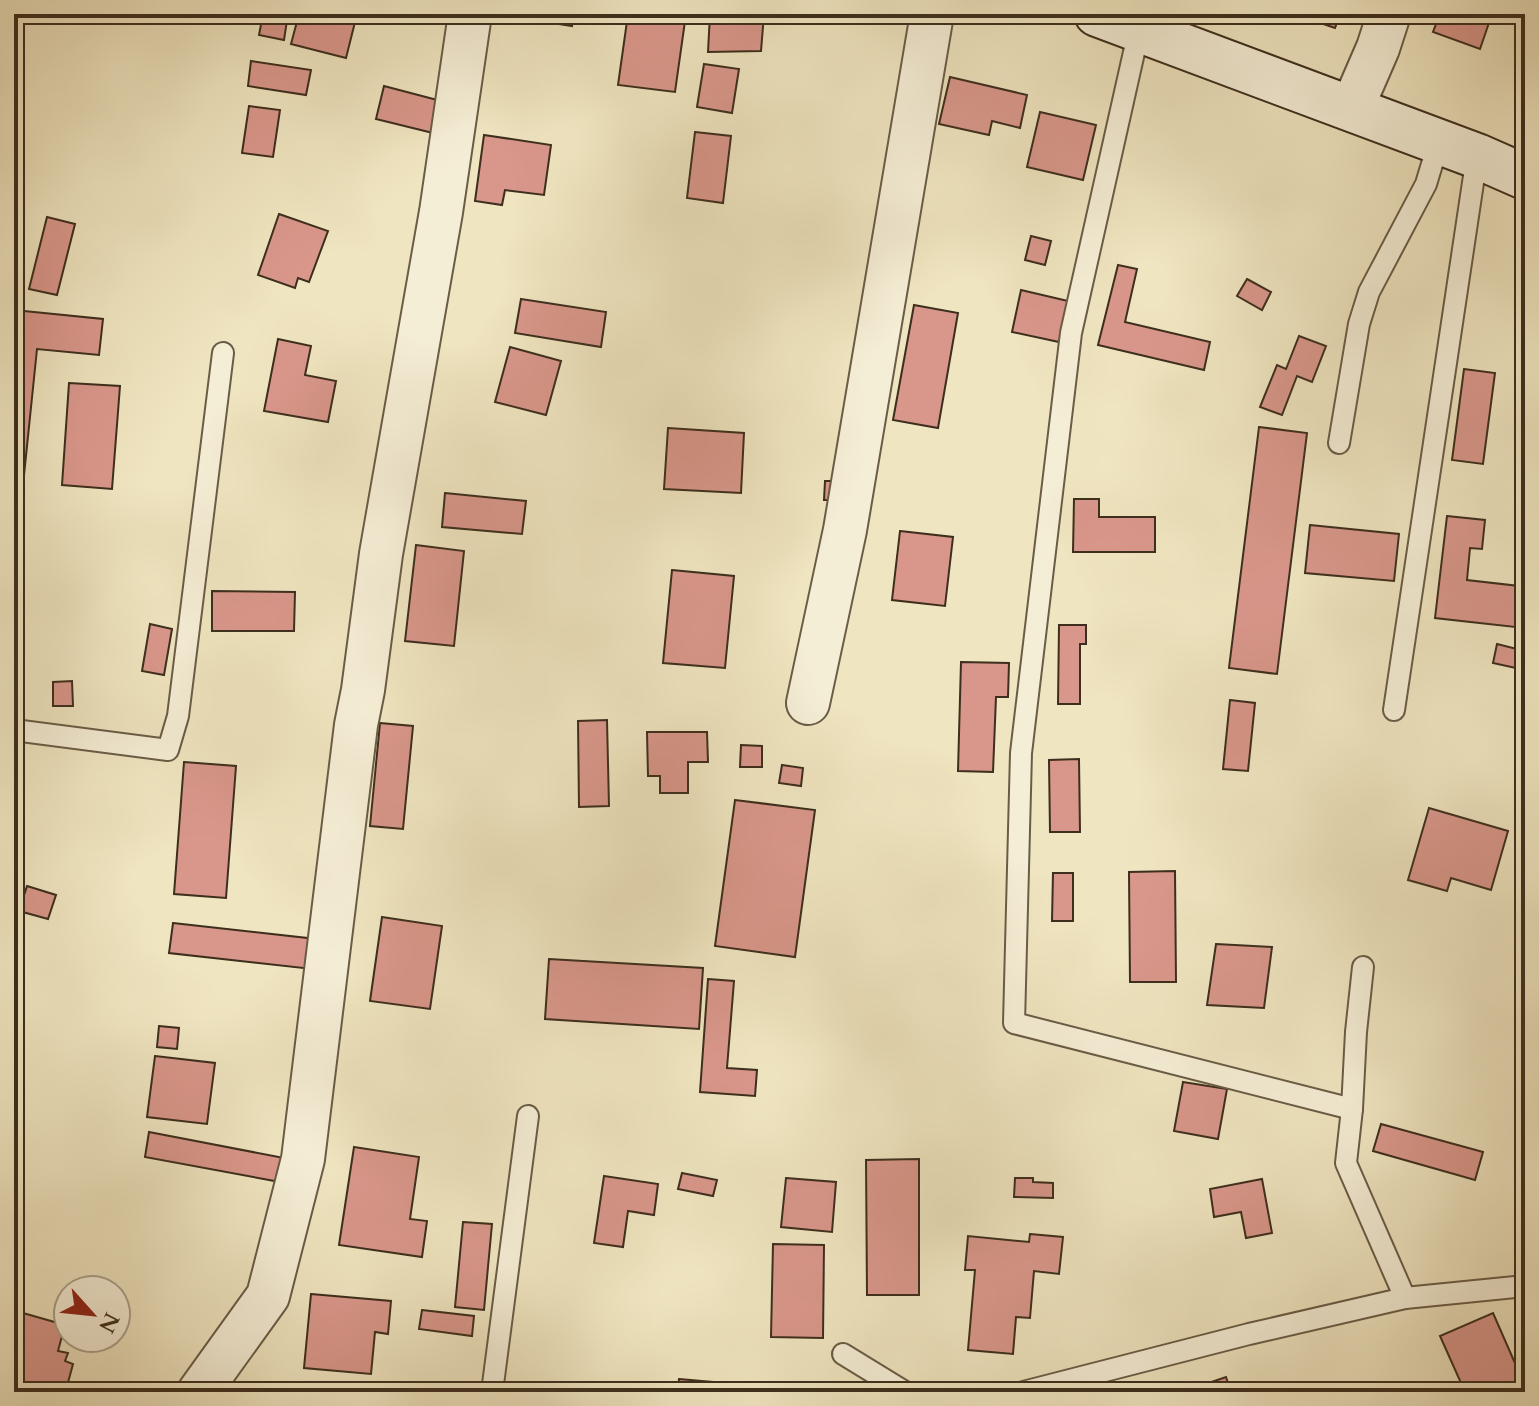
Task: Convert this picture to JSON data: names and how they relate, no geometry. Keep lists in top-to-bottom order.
{
  "north": "bottom right"
}
